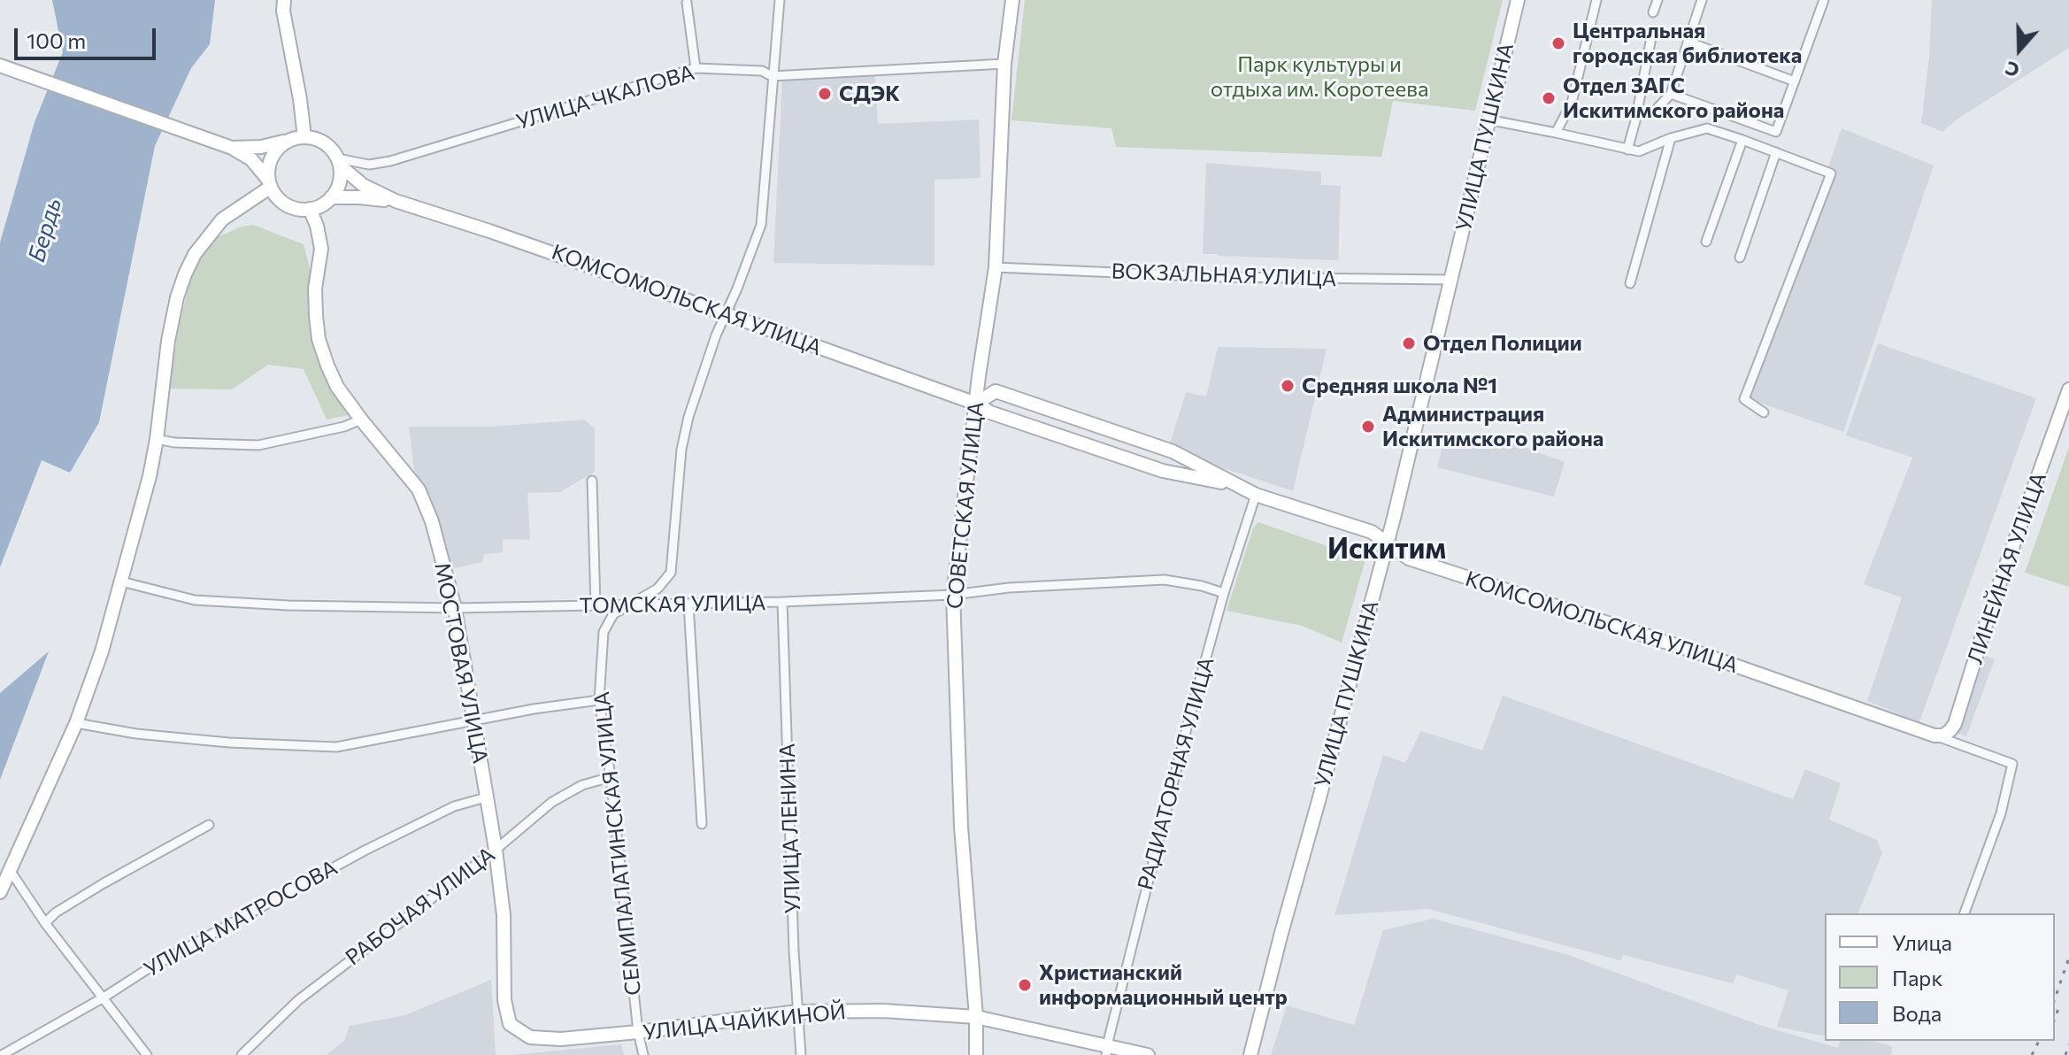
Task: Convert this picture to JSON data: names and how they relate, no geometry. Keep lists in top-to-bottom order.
{
  "streets": {
    "main road": [
      "УЛИЦА ПУШКИНА",
      "КОМСОМОЛЬСКАЯ УЛИЦА",
      "СОВЕТСКАЯ УЛИЦА",
      "ЛИНЕЙНАЯ УЛИЦА",
      "МОСТОВАЯ УЛИЦА",
      "УЛИЦА ЧАЙКИНОЙ"
    ],
    "street": [
      "УЛИЦА ЧКАЛОВА",
      "ВОКЗАЛЬНАЯ УЛИЦА",
      "ТОМСКАЯ УЛИЦА",
      "РАДИАТОРНАЯ УЛИЦА",
      "УЛИЦА ЛЕНИНА",
      "СЕМИПАЛАТИНСКАЯ УЛИЦА",
      "РАБОЧАЯ УЛИЦА",
      "УЛИЦА МАТРОСОВА"
    ]
  },
  "crossings": [
    ["УЛИЦА ЧКАЛОВА", "КОМСОМОЛЬСКАЯ УЛИЦА"],
    ["УЛИЦА ЧКАЛОВА", "СОВЕТСКАЯ УЛИЦА"],
    ["УЛИЦА ЧКАЛОВА", "МОСТОВАЯ УЛИЦА"],
    ["УЛИЦА ЧКАЛОВА", "СЕМИПАЛАТИНСКАЯ УЛИЦА"],
    ["УЛИЦА ПУШКИНА", "ВОКЗАЛЬНАЯ УЛИЦА"],
    ["УЛИЦА ПУШКИНА", "КОМСОМОЛЬСКАЯ УЛИЦА"],
    ["ВОКЗАЛЬНАЯ УЛИЦА", "СОВЕТСКАЯ УЛИЦА"],
    ["КОМСОМОЛЬСКАЯ УЛИЦА", "СОВЕТСКАЯ УЛИЦА"],
    ["КОМСОМОЛЬСКАЯ УЛИЦА", "ЛИНЕЙНАЯ УЛИЦА"],
    ["КОМСОМОЛЬСКАЯ УЛИЦА", "МОСТОВАЯ УЛИЦА"],
    ["КОМСОМОЛЬСКАЯ УЛИЦА", "РАДИАТОРНАЯ УЛИЦА"],
    ["КОМСОМОЛЬСКАЯ УЛИЦА", "СЕМИПАЛАТИНСКАЯ УЛИЦА"],
    ["СОВЕТСКАЯ УЛИЦА", "ТОМСКАЯ УЛИЦА"],
    ["СОВЕТСКАЯ УЛИЦА", "УЛИЦА ЧАЙКИНОЙ"],
    ["ТОМСКАЯ УЛИЦА", "МОСТОВАЯ УЛИЦА"],
    ["ТОМСКАЯ УЛИЦА", "РАДИАТОРНАЯ УЛИЦА"],
    ["ТОМСКАЯ УЛИЦА", "УЛИЦА ЛЕНИНА"],
    ["ТОМСКАЯ УЛИЦА", "СЕМИПАЛАТИНСКАЯ УЛИЦА"],
    ["МОСТОВАЯ УЛИЦА", "РАБОЧАЯ УЛИЦА"],
    ["МОСТОВАЯ УЛИЦА", "УЛИЦА МАТРОСОВА"],
    ["МОСТОВАЯ УЛИЦА", "УЛИЦА ЧАЙКИНОЙ"],
    ["РАДИАТОРНАЯ УЛИЦА", "УЛИЦА ЧАЙКИНОЙ"],
    ["УЛИЦА ЛЕНИНА", "УЛИЦА ЧАЙКИНОЙ"],
    ["СЕМИПАЛАТИНСКАЯ УЛИЦА", "РАБОЧАЯ УЛИЦА"],
    ["СЕМИПАЛАТИНСКАЯ УЛИЦА", "УЛИЦА ЧАЙКИНОЙ"]
  ],
  "districts": ["Искитим"],
  "water": ["Бердь"],
  "parks": ["Парк культуры и отдыха им. Коротеева"],
  "places": [
    "Центральная городская библиотека",
    "СДЭК",
    "Отдел ЗАГС Искитимского района",
    "Отдел Полиции",
    "Средняя школа №1",
    "Администрация Искитимского района",
    "Христианский информационный центр"
  ],
  "legend": ["Улица", "Парк", "Вода"],
  "scale_bar": "100 m",
  "north": "bottom"
}
